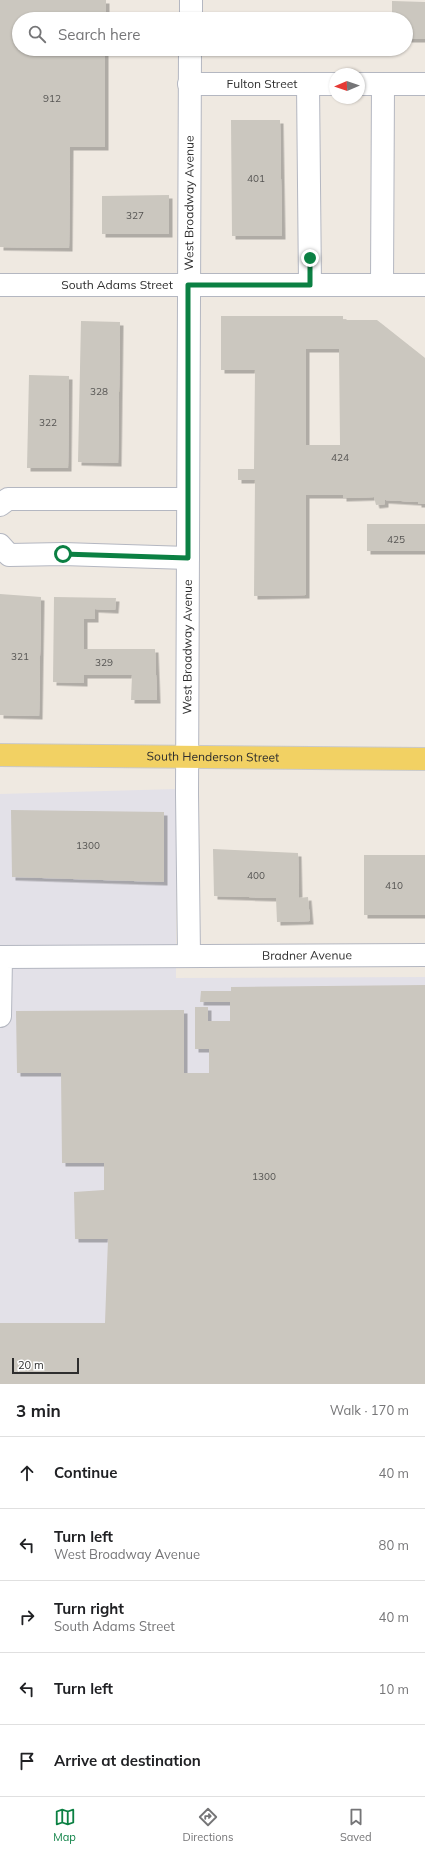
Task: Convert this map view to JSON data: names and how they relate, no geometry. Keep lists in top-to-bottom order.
{
  "streets": {
    "main road": ["South Henderson Street"],
    "street": [
      "Fulton Street",
      "West Broadway Avenue",
      "South Adams Street",
      "Bradner Avenue"
    ]
  },
  "crossings": [
    ["Fulton Street", "West Broadway Avenue"],
    ["West Broadway Avenue", "South Adams Street"],
    ["West Broadway Avenue", "South Henderson Street"],
    ["West Broadway Avenue", "Bradner Avenue"]
  ],
  "house_numbers": [
    "912",
    "401",
    "327",
    "328",
    "322",
    "424",
    "425",
    "321",
    "329",
    "1300",
    "400",
    "410",
    "1300"
  ],
  "scale_bar": "20 m",
  "north": "left",
  "page": {
    "search": "Search here",
    "scale": "20 m",
    "heading": ["3 min", "Walk · 170 m"],
    "list": [
      ["Continue", "40 m"],
      ["Turn left", "West Broadway Avenue", "80 m"],
      ["Turn right", "South Adams Street", "40 m"],
      ["Turn left", "10 m"],
      "Arrive at destination"
    ],
    "nav": ["Map", "Directions", "Saved"]
  }
}
